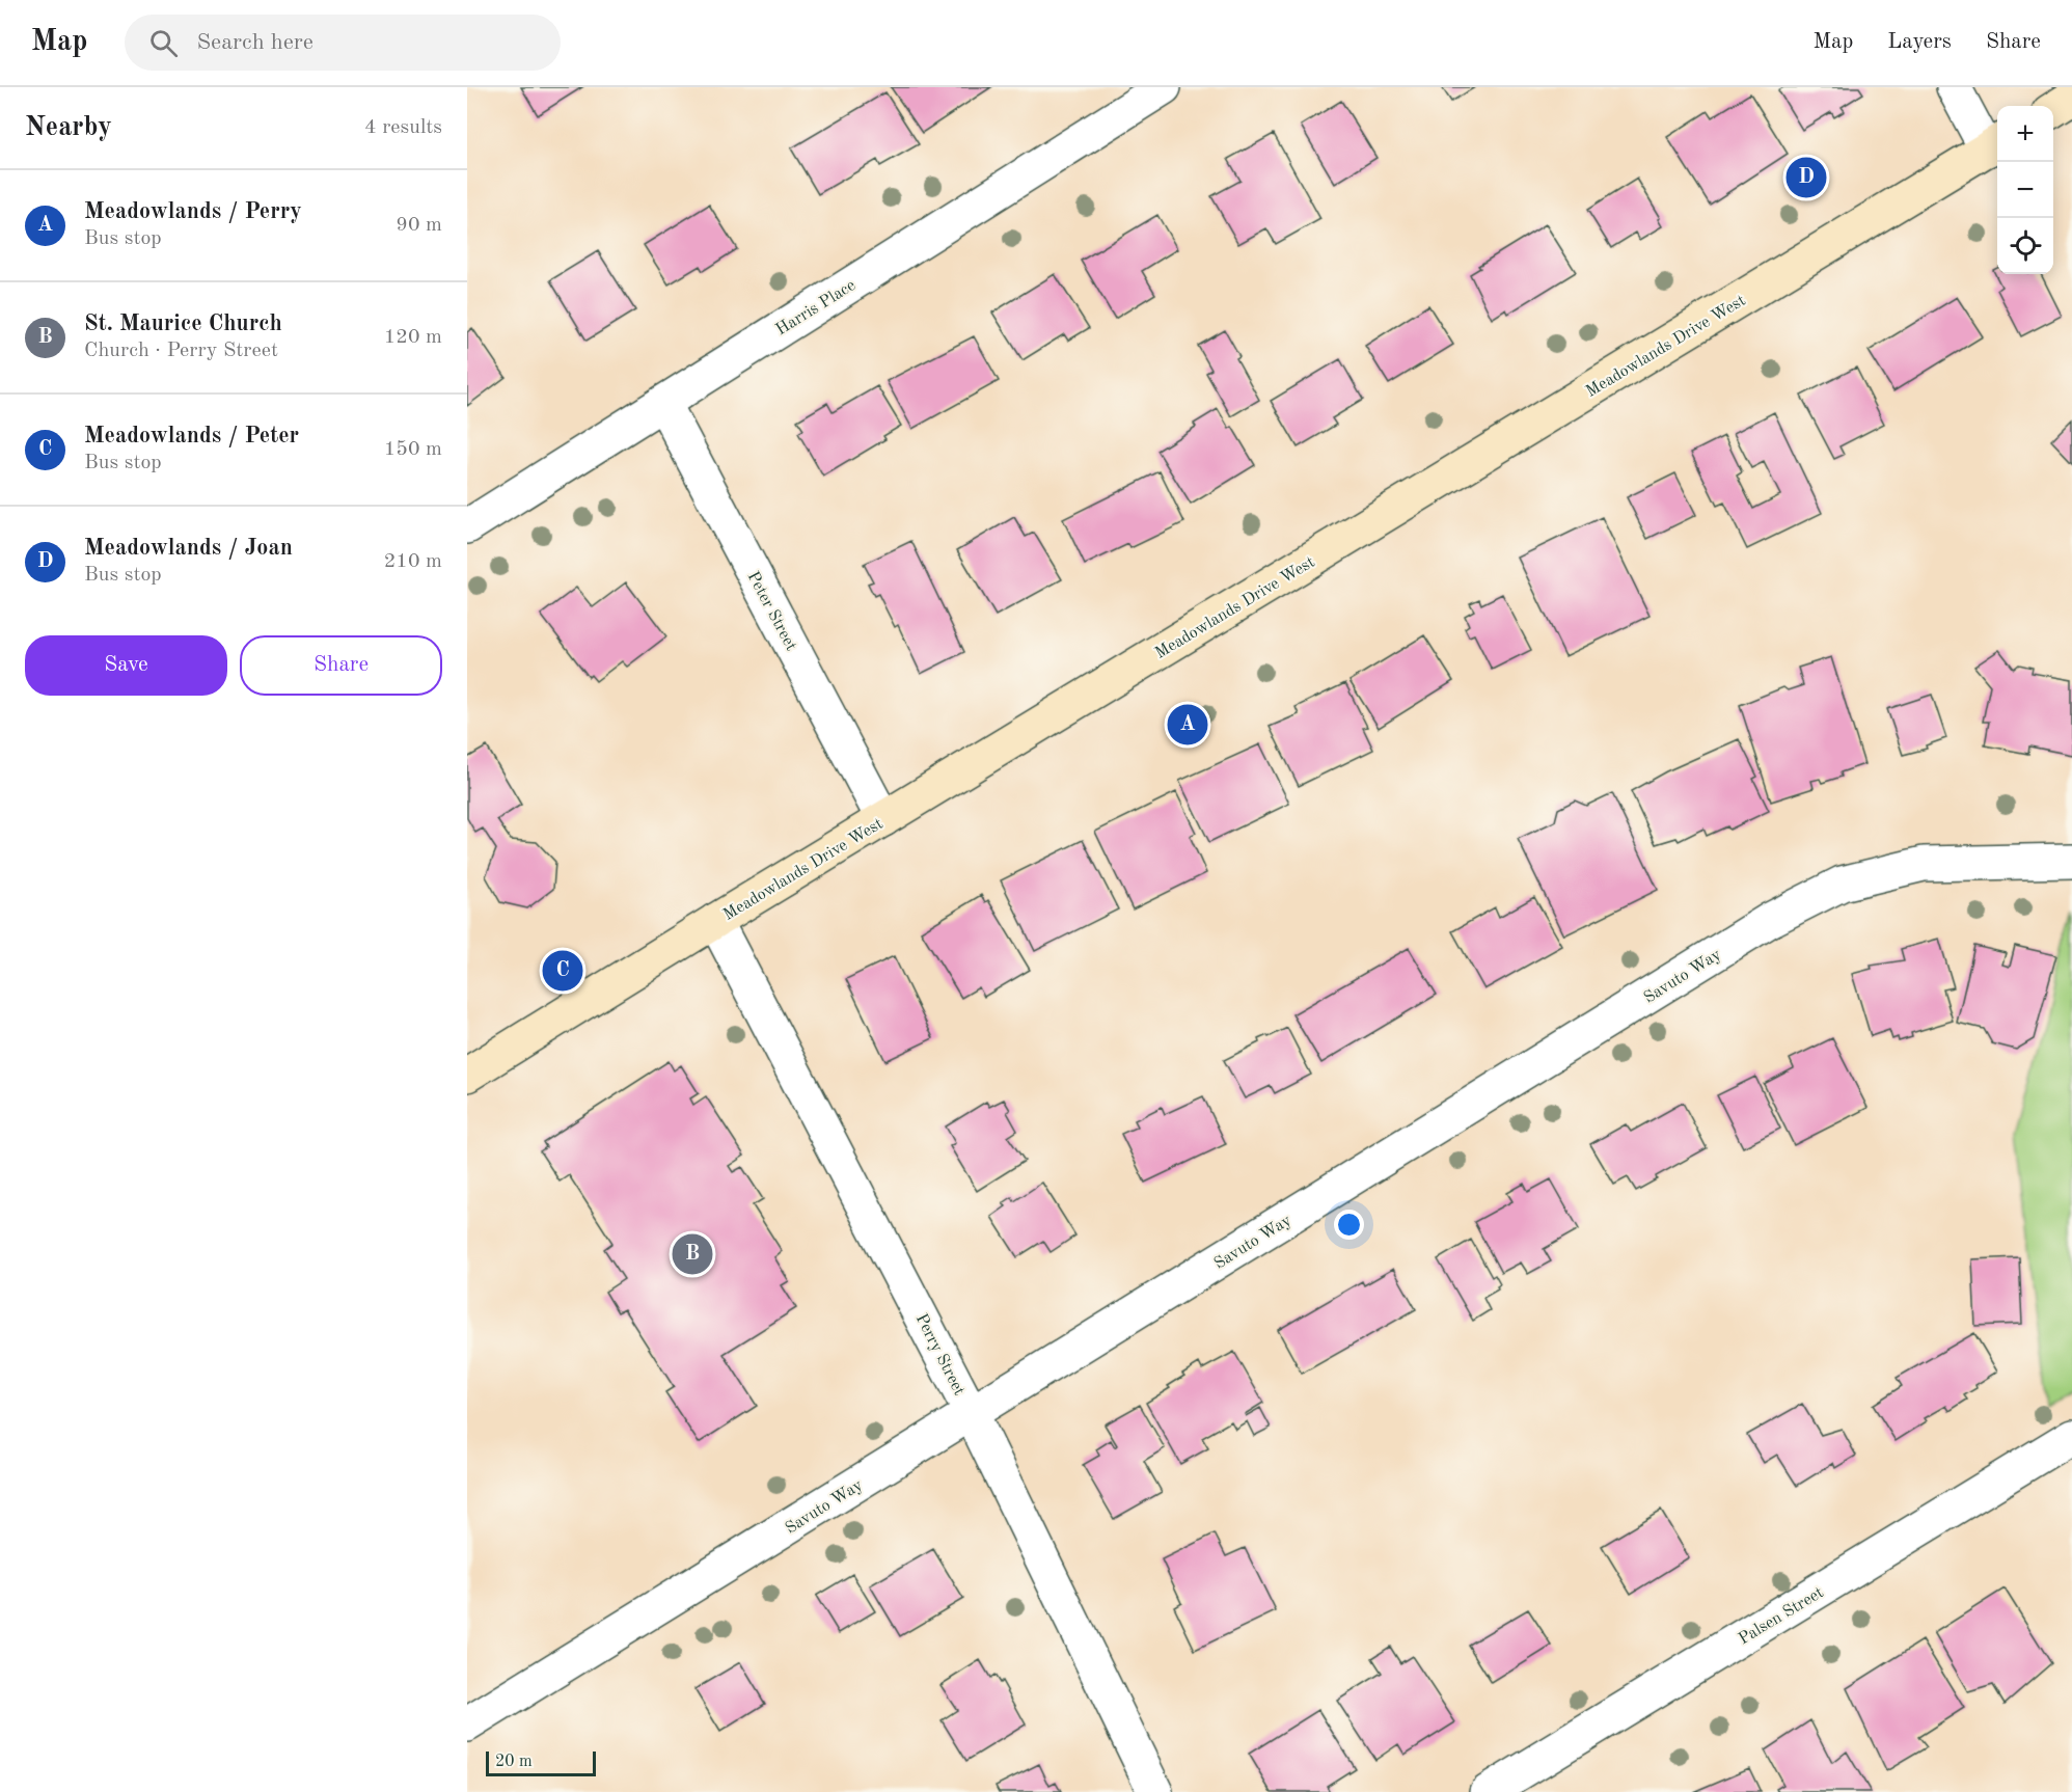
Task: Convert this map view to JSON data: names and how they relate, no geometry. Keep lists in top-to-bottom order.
{
  "streets": {
    "main road": ["Meadowlands Drive West"],
    "street": [
      "Harris Place",
      "Peter Street",
      "Savuto Way",
      "Perry Street",
      "Palsen Street"
    ]
  },
  "crossings": [
    ["Harris Place", "Peter Street"],
    ["Meadowlands Drive West", "Peter Street"],
    ["Meadowlands Drive West", "Perry Street"],
    ["Savuto Way", "Perry Street"]
  ],
  "scale_bar": "20 m",
  "page": {
    "header": "Map",
    "search": "Search here",
    "nav": ["Map", "Layers", "Share"],
    "heading": ["Nearby", "4 results"],
    "map_buttons": ["+", "−"],
    "pins": [
      "D",
      "A",
      "C",
      "B"
    ],
    "list": [
      {
        "mark": "A",
        "name": "Meadowlands / Perry",
        "note": "Bus stop",
        "value": "90 m"
      },
      {
        "mark": "B",
        "name": "St. Maurice Church",
        "note": "Church · Perry Street",
        "value": "120 m"
      },
      {
        "mark": "C",
        "name": "Meadowlands / Peter",
        "note": "Bus stop",
        "value": "150 m"
      },
      {
        "mark": "D",
        "name": "Meadowlands / Joan",
        "note": "Bus stop",
        "value": "210 m"
      }
    ],
    "buttons": ["Save", "Share"],
    "scale": "20 m"
  }
}
